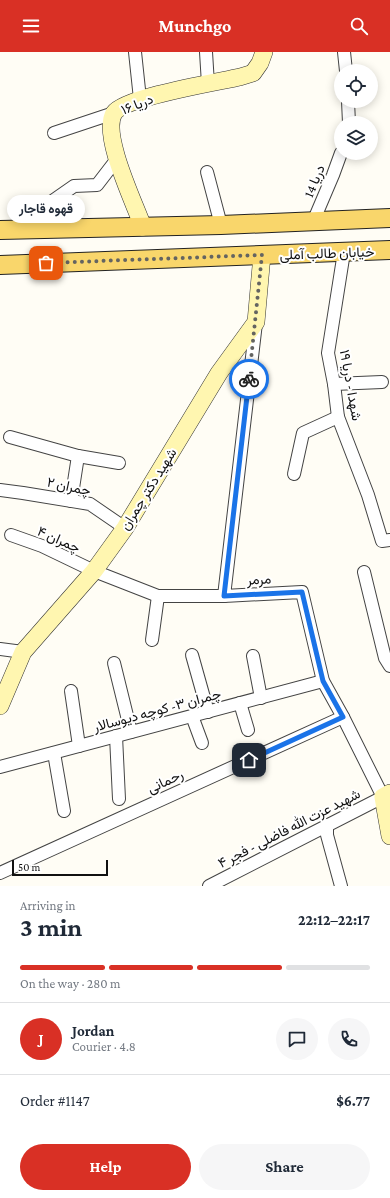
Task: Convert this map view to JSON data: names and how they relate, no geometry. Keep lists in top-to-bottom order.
{
  "streets": {
    "main road": ["خیابان طالب آملی"],
    "street": [
      "دریا ۱۶",
      "دریا 14",
      "شهدا - دریا ۱۹",
      "چمران ۲",
      "شهید دکتر چمران",
      "چمران ۴",
      "مرمر",
      "چمران ۳- كوچه ديوسالار",
      "رحمانی",
      "شهید عزت الله فاضلی - فجر ۴"
    ]
  },
  "crossings": [
    ["خیابان طالب آملی", "شهدا - دریا ۱۹"],
    ["چمران ۲", "شهید دکتر چمران"],
    ["شهید دکتر چمران", "چمران ۴"],
    ["شهید دکتر چمران", "مرمر"],
    ["مرمر", "چمران ۳- كوچه ديوسالار"],
    ["مرمر", "رحمانی"],
    ["مرمر", "شهید عزت الله فاضلی - فجر ۴"]
  ],
  "places": ["قهوه قاجار"],
  "scale_bar": "50 m",
  "page": {
    "header": "Munchgo",
    "bubble": "قهوه قاجار",
    "scale": "50 m",
    "heading": ["3 min", "Arriving in", "22:12–22:17"],
    "panel": [
      "Jordan",
      "Courier · 4.8",
      "Order #1147",
      "$6.77"
    ],
    "bar": "On the way · 280 m",
    "round": "J",
    "buttons": ["Help", "Share"]
  }
}
